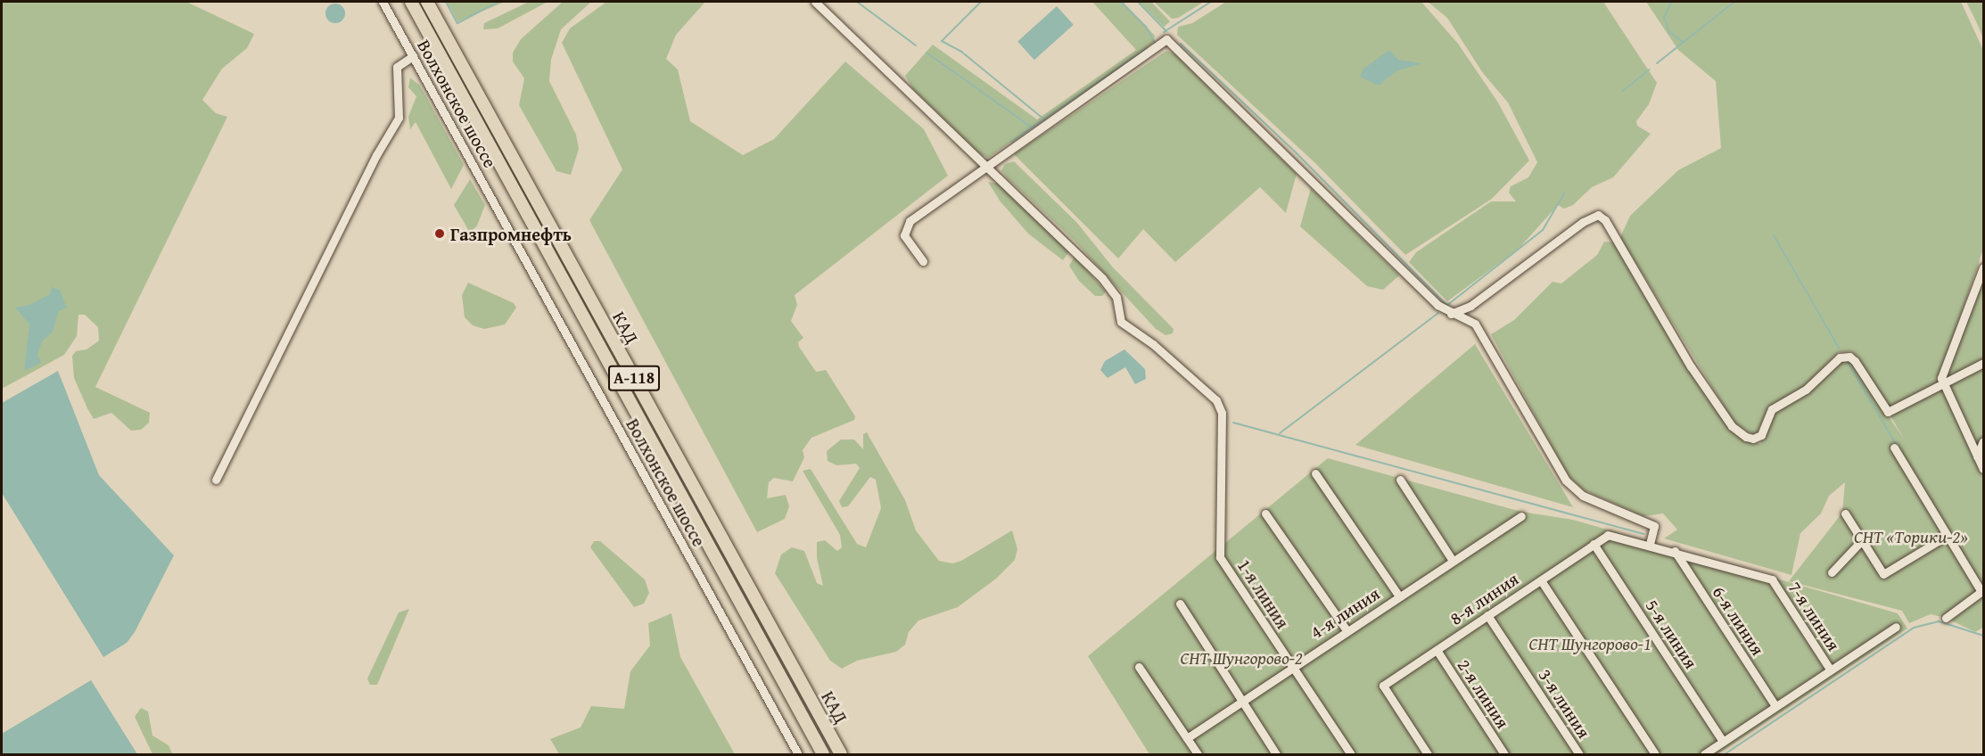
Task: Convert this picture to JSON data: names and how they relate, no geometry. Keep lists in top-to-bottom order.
{
  "streets": {
    "highway": ["КАД", "А-118"],
    "street": [
      "Волхонское шоссе",
      "1-я линия",
      "8-я линия",
      "4-я линия",
      "7-я линия",
      "6-я линия",
      "5-я линия",
      "2-я линия",
      "3-я линия"
    ]
  },
  "crossings": [
    ["1-я линия", "4-я линия"],
    ["8-я линия", "5-я линия"],
    ["8-я линия", "2-я линия"],
    ["8-я линия", "3-я линия"],
    ["7-я линия", "6-я линия"]
  ],
  "parks": ["СНТ «Торики-2»", "СНТ Шунгорово-1", "СНТ Шунгорово-2"],
  "places": ["Газпромнефть"]
}
